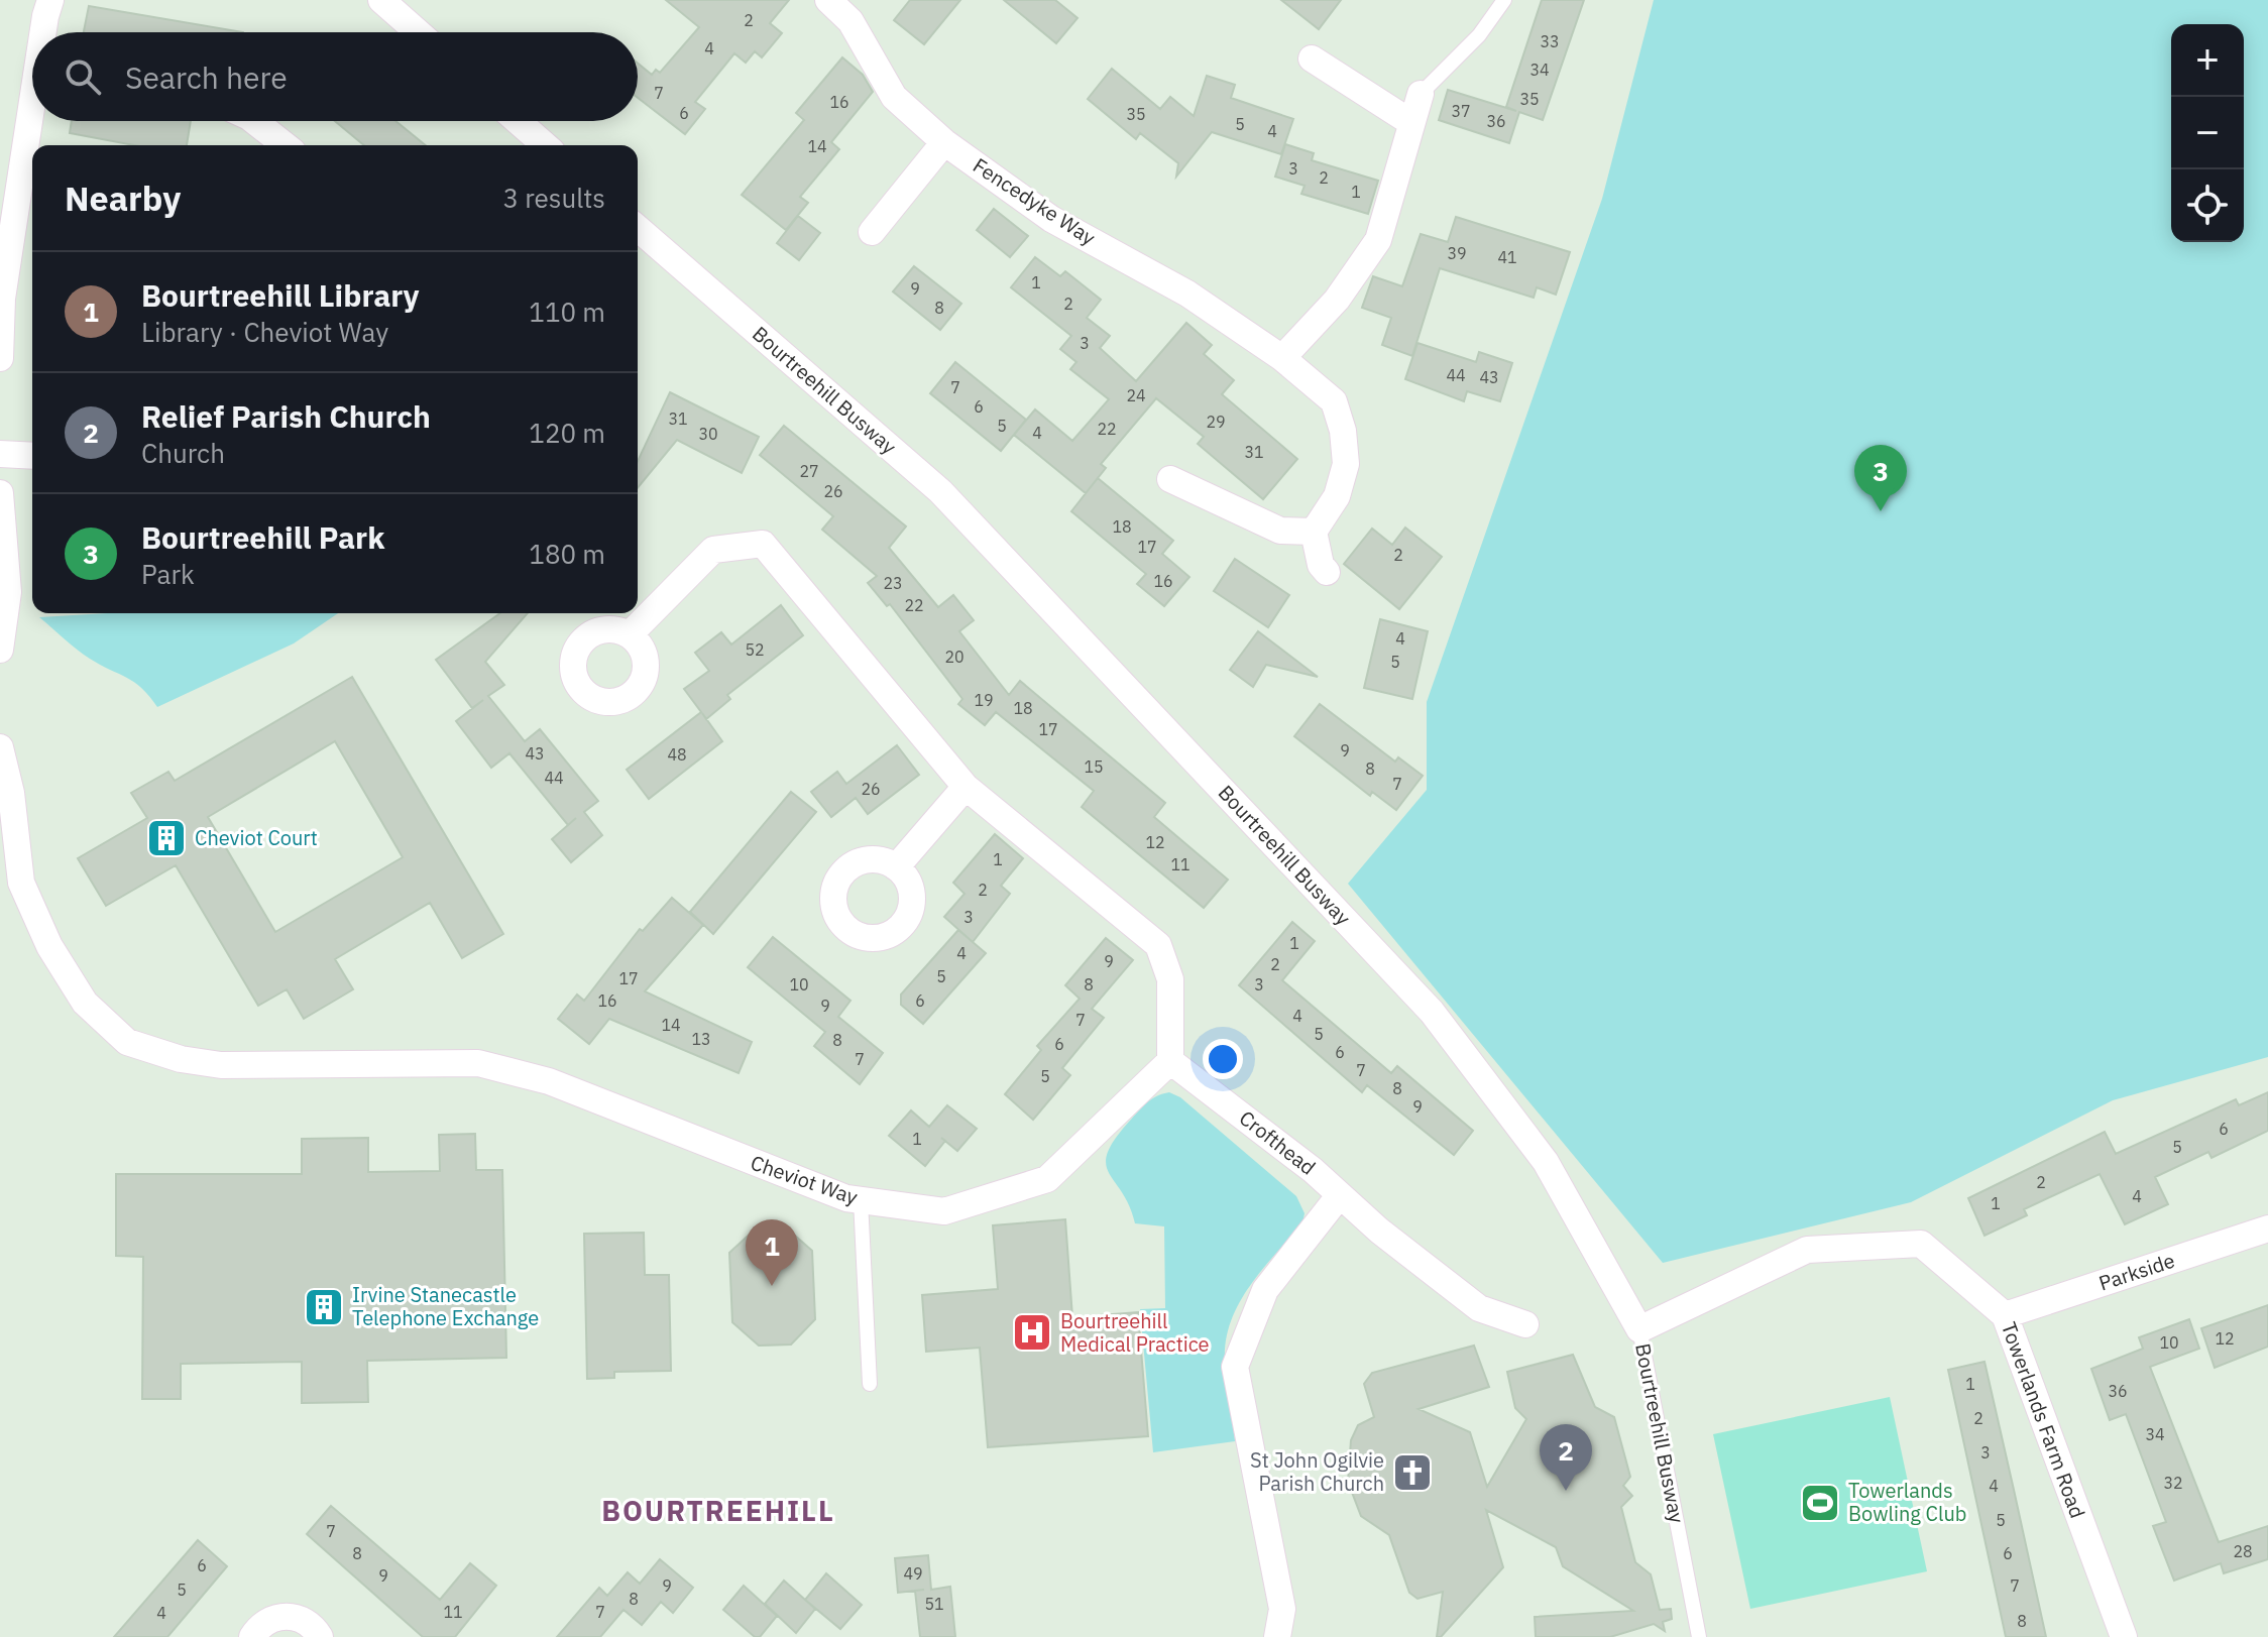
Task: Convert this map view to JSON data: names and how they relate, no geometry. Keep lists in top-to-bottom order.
{
  "streets": {
    "street": [
      "Fencedyke Way",
      "Bourtreehill Busway",
      "Crofthead",
      "Cheviot Way",
      "Parkside",
      "Towerlands Farm Road"
    ]
  },
  "crossings": [
    ["Bourtreehill Busway", "Towerlands Farm Road"],
    ["Crofthead", "Cheviot Way"],
    ["Parkside", "Towerlands Farm Road"]
  ],
  "districts": ["BOURTREEHILL"],
  "places": {
    "building": ["Cheviot Court", "Irvine Stanecastle Telephone Exchange"],
    "hospital": ["Bourtreehill Medical Practice"],
    "church": ["St John Ogilvie Parish Church"],
    "sports": ["Towerlands Bowling Club"]
  },
  "house_numbers": [
    "2",
    "33",
    "4",
    "34",
    "7",
    "35",
    "16",
    "37",
    "6",
    "35",
    "36",
    "5",
    "4",
    "14",
    "3",
    "2",
    "1",
    "39",
    "41",
    "1",
    "9",
    "2",
    "8",
    "3",
    "44",
    "43",
    "7",
    "24",
    "6",
    "31",
    "29",
    "5",
    "22",
    "4",
    "30",
    "31",
    "27",
    "26",
    "18",
    "17",
    "2",
    "16",
    "23",
    "22",
    "4",
    "52",
    "20",
    "5",
    "19",
    "18",
    "17",
    "9",
    "43",
    "48",
    "15",
    "8",
    "44",
    "7",
    "26",
    "12",
    "1",
    "11",
    "2",
    "3",
    "1",
    "4",
    "9",
    "2",
    "5",
    "17",
    "10",
    "8",
    "3",
    "16",
    "6",
    "9",
    "4",
    "7",
    "14",
    "5",
    "13",
    "8",
    "6",
    "6",
    "7",
    "7",
    "5",
    "8",
    "9",
    "6",
    "1",
    "5",
    "2",
    "4",
    "1",
    "12",
    "10",
    "1",
    "36",
    "2",
    "34",
    "3",
    "32",
    "4",
    "5",
    "7",
    "28",
    "8",
    "6",
    "6",
    "49",
    "9",
    "9",
    "7",
    "5",
    "8",
    "51",
    "11",
    "7",
    "4",
    "8"
  ],
  "page": {
    "map_buttons": ["+", "−"],
    "search": "Search here",
    "heading": ["Nearby", "3 results"],
    "list": [
      {
        "mark": "1",
        "name": "Bourtreehill Library",
        "note": "Library · Cheviot Way",
        "value": "110 m"
      },
      {
        "mark": "2",
        "name": "Relief Parish Church",
        "note": "Church",
        "value": "120 m"
      },
      {
        "mark": "3",
        "name": "Bourtreehill Park",
        "note": "Park",
        "value": "180 m"
      }
    ],
    "pins": ["3", "1", "2"]
  }
}
